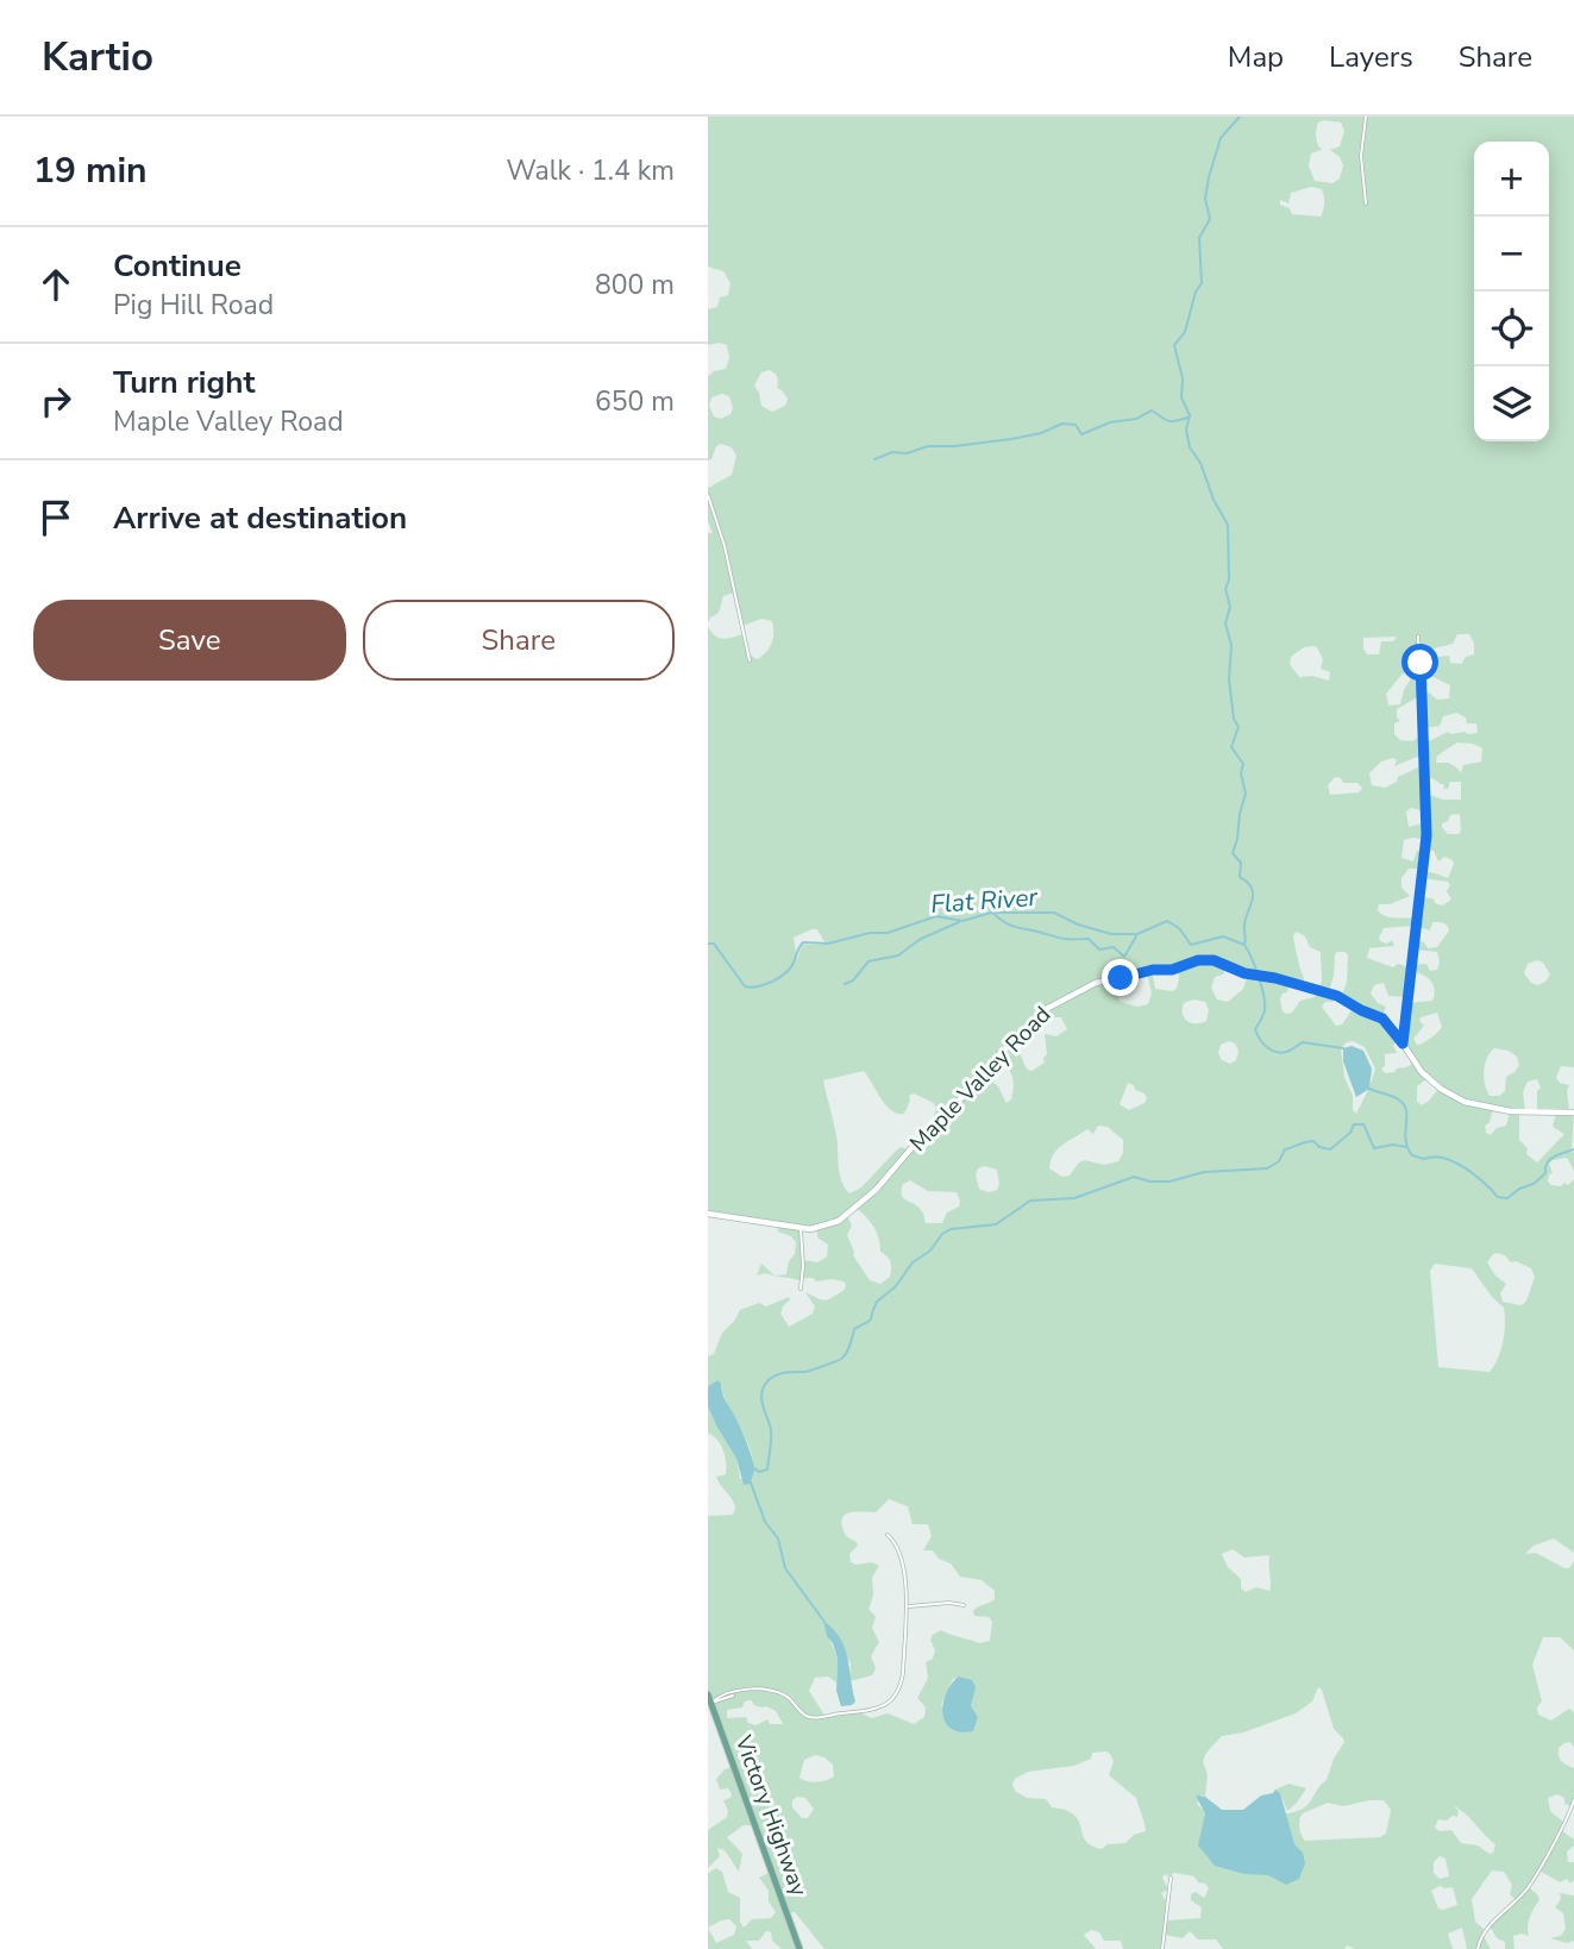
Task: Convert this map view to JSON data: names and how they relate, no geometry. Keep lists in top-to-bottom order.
{
  "streets": {
    "main road": ["Victory Highway"],
    "street": ["Maple Valley Road"]
  },
  "water": ["Flat River"],
  "page": {
    "header": "Kartio",
    "nav": ["Map", "Layers", "Share"],
    "heading": ["19 min", "Walk · 1.4 km"],
    "map_buttons": ["+", "−"],
    "list": [
      ["Continue", "Pig Hill Road", "800 m"],
      ["Turn right", "Maple Valley Road", "650 m"],
      "Arrive at destination"
    ],
    "buttons": ["Save", "Share"]
  }
}
